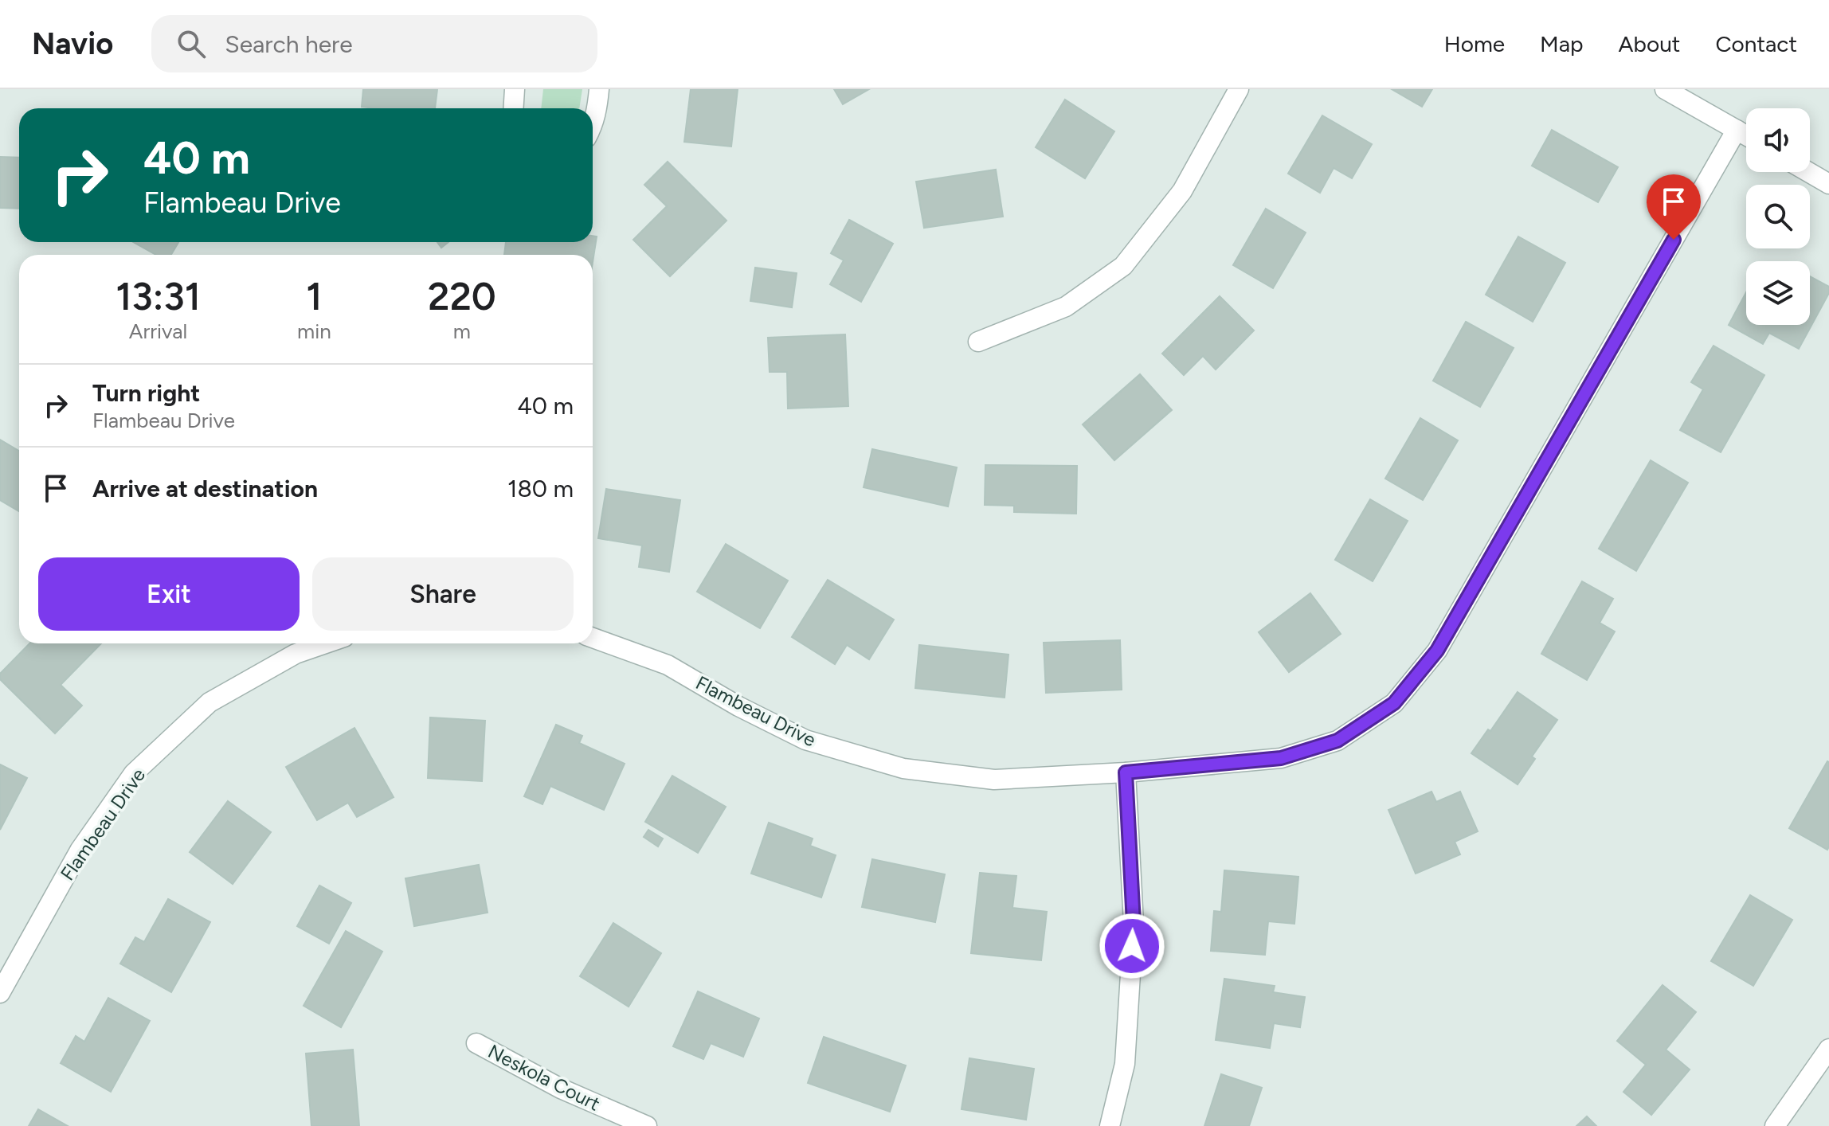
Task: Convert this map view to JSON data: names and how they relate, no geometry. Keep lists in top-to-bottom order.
{
  "streets": {
    "street": ["Flambeau Drive", "Neskola Court"]
  },
  "page": {
    "header": "Navio",
    "search": "Search here",
    "nav": [
      "Home",
      "Map",
      "About",
      "Contact"
    ],
    "turn": ["40 m", "Flambeau Drive"],
    "eta": [
      "13:31",
      "Arrival",
      "1",
      "min",
      "220",
      "m"
    ],
    "list": [
      {
        "name": "Turn right",
        "note": "Flambeau Drive",
        "value": "40 m"
      },
      {
        "name": "Arrive at destination",
        "value": "180 m"
      }
    ],
    "buttons": ["Exit", "Share"]
  }
}
